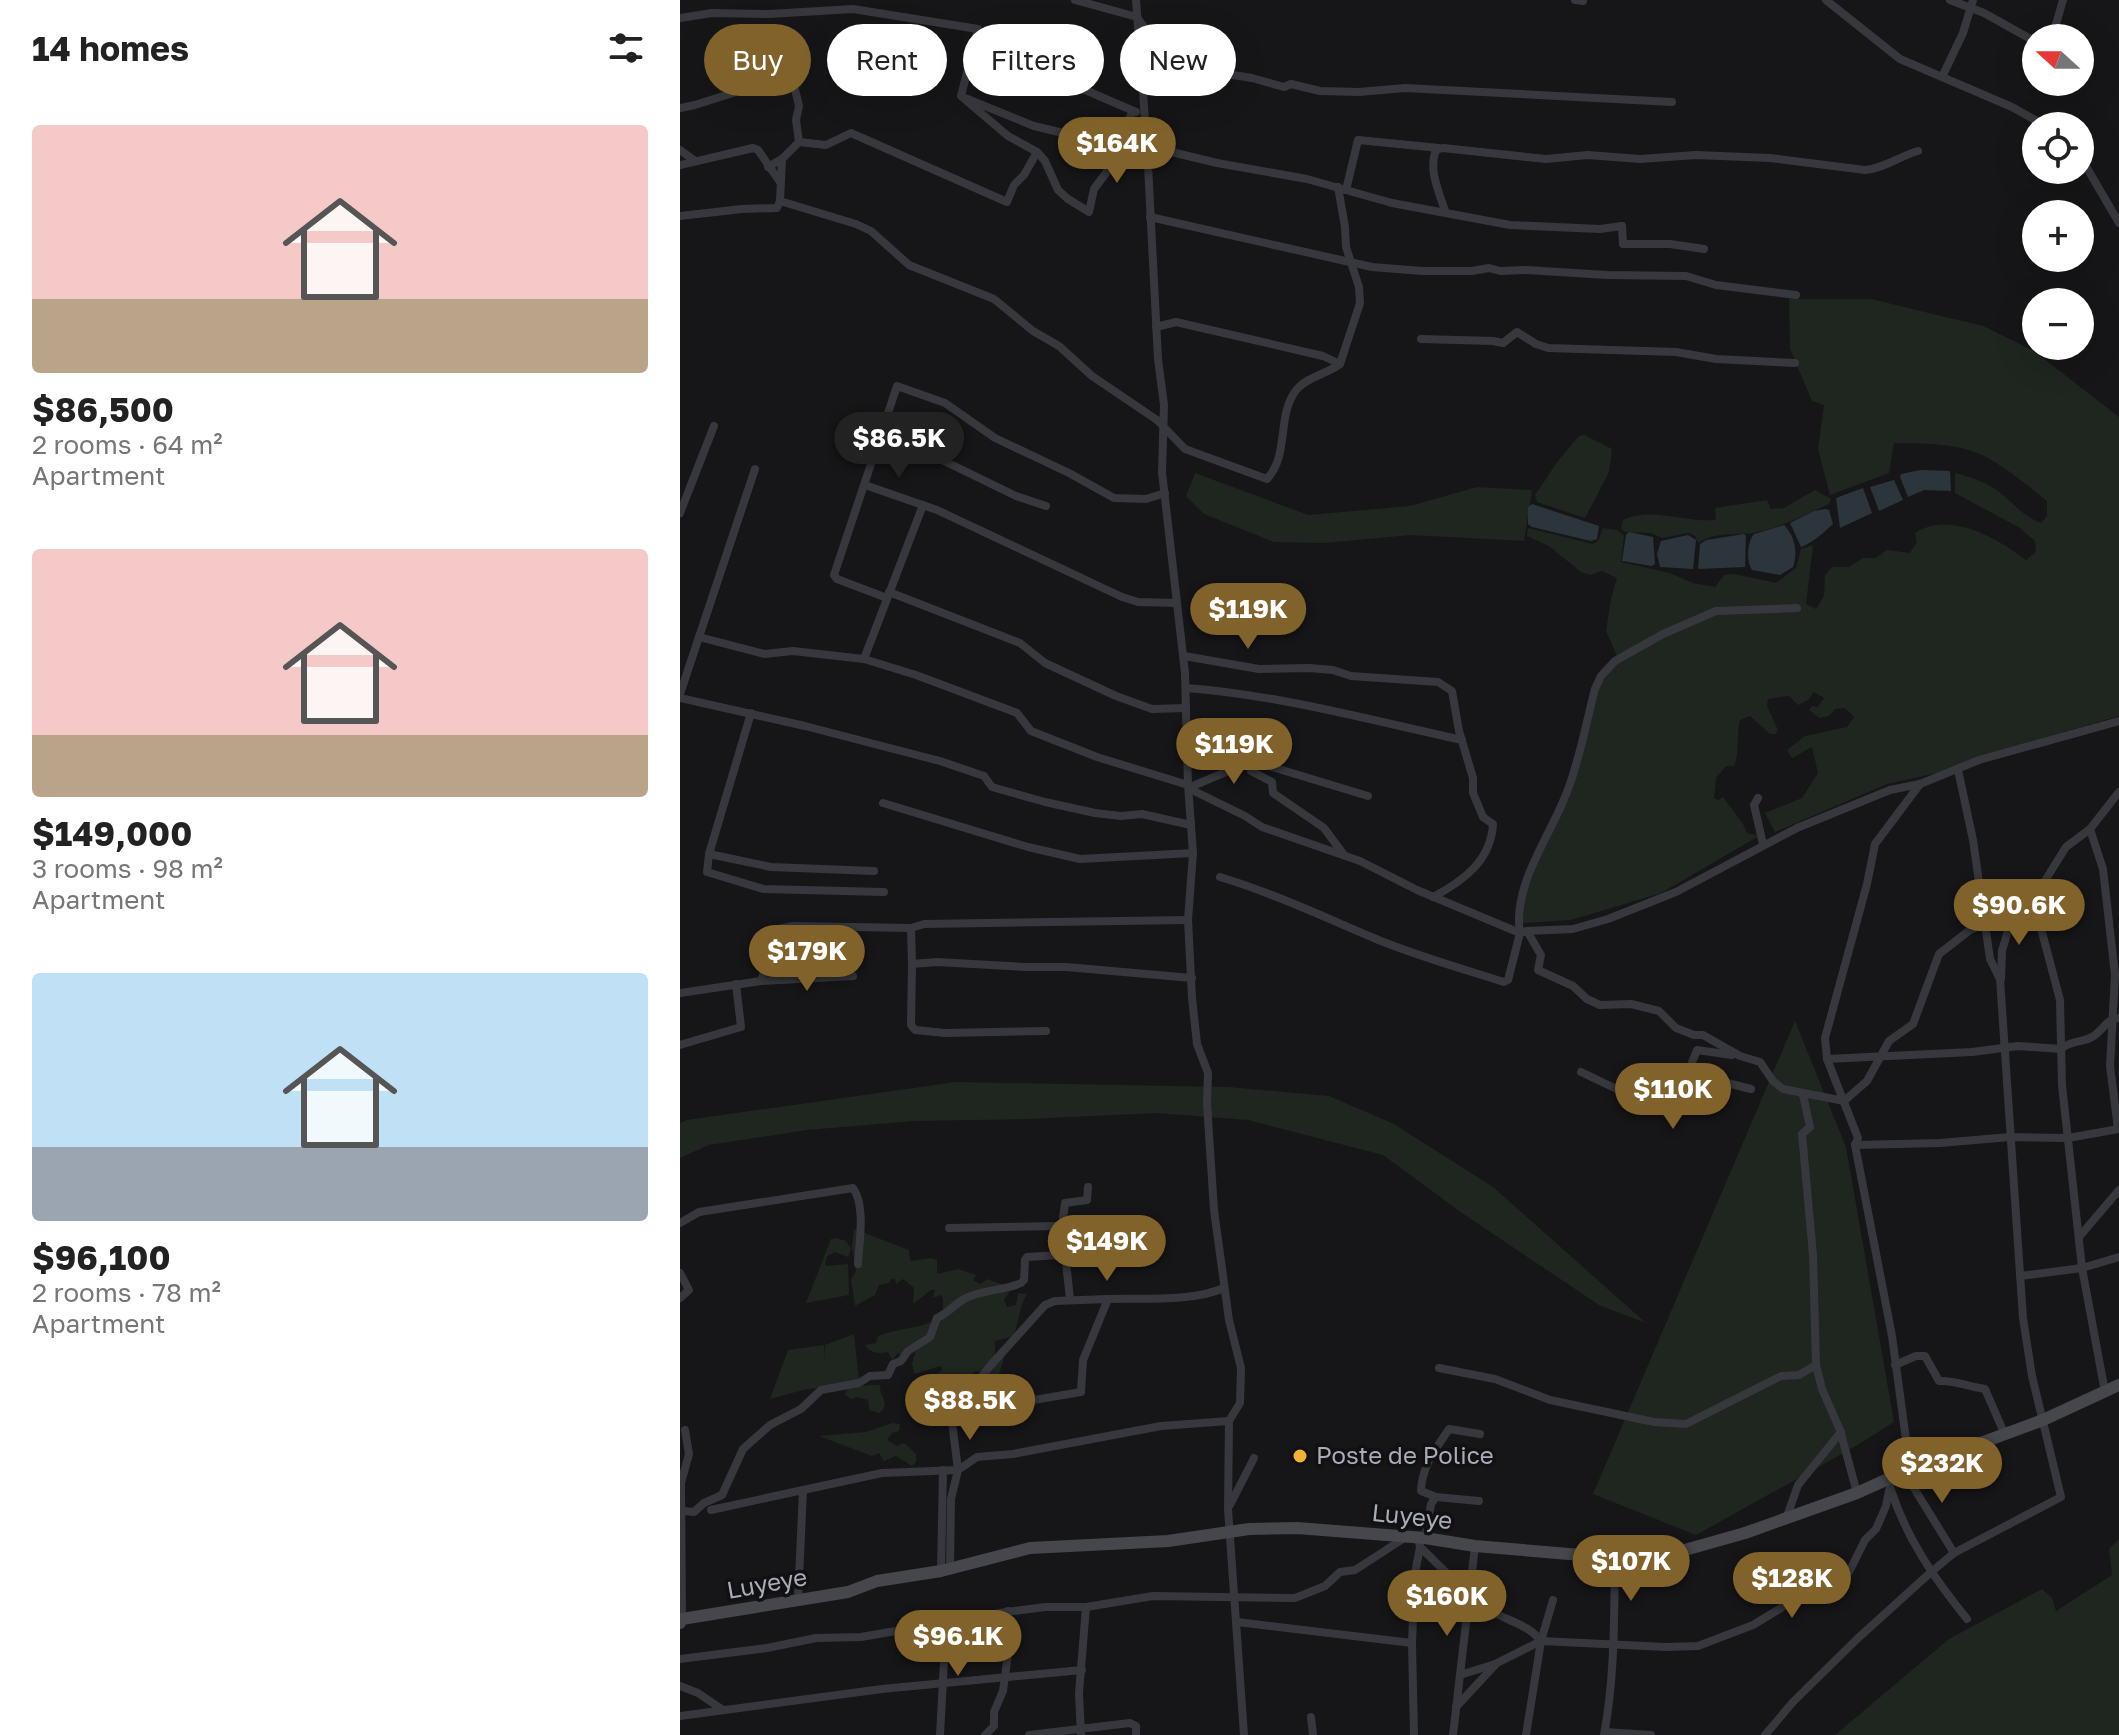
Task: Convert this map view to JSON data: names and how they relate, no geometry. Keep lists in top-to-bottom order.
{
  "streets": {
    "street": ["Luyeye"]
  },
  "places": ["Poste de Police"],
  "north": "left",
  "page": {
    "heading": "14 homes",
    "map_buttons": ["+", "−"],
    "chip": [
      "Buy",
      "Rent",
      "Filters",
      "New"
    ],
    "list": [
      {
        "name": "$86,500",
        "note": "2 rooms · 64 m² · Apartment"
      },
      {
        "name": "$149,000",
        "note": "3 rooms · 98 m² · Apartment"
      },
      {
        "name": "$96,100",
        "note": "2 rooms · 78 m² · Apartment"
      }
    ],
    "price": [
      "$164K",
      "$86.5K",
      "$119K",
      "$119K",
      "$90.6K",
      "$179K",
      "$110K",
      "$149K",
      "$88.5K",
      "$232K",
      "$107K",
      "$128K",
      "$160K",
      "$96.1K"
    ]
  }
}
